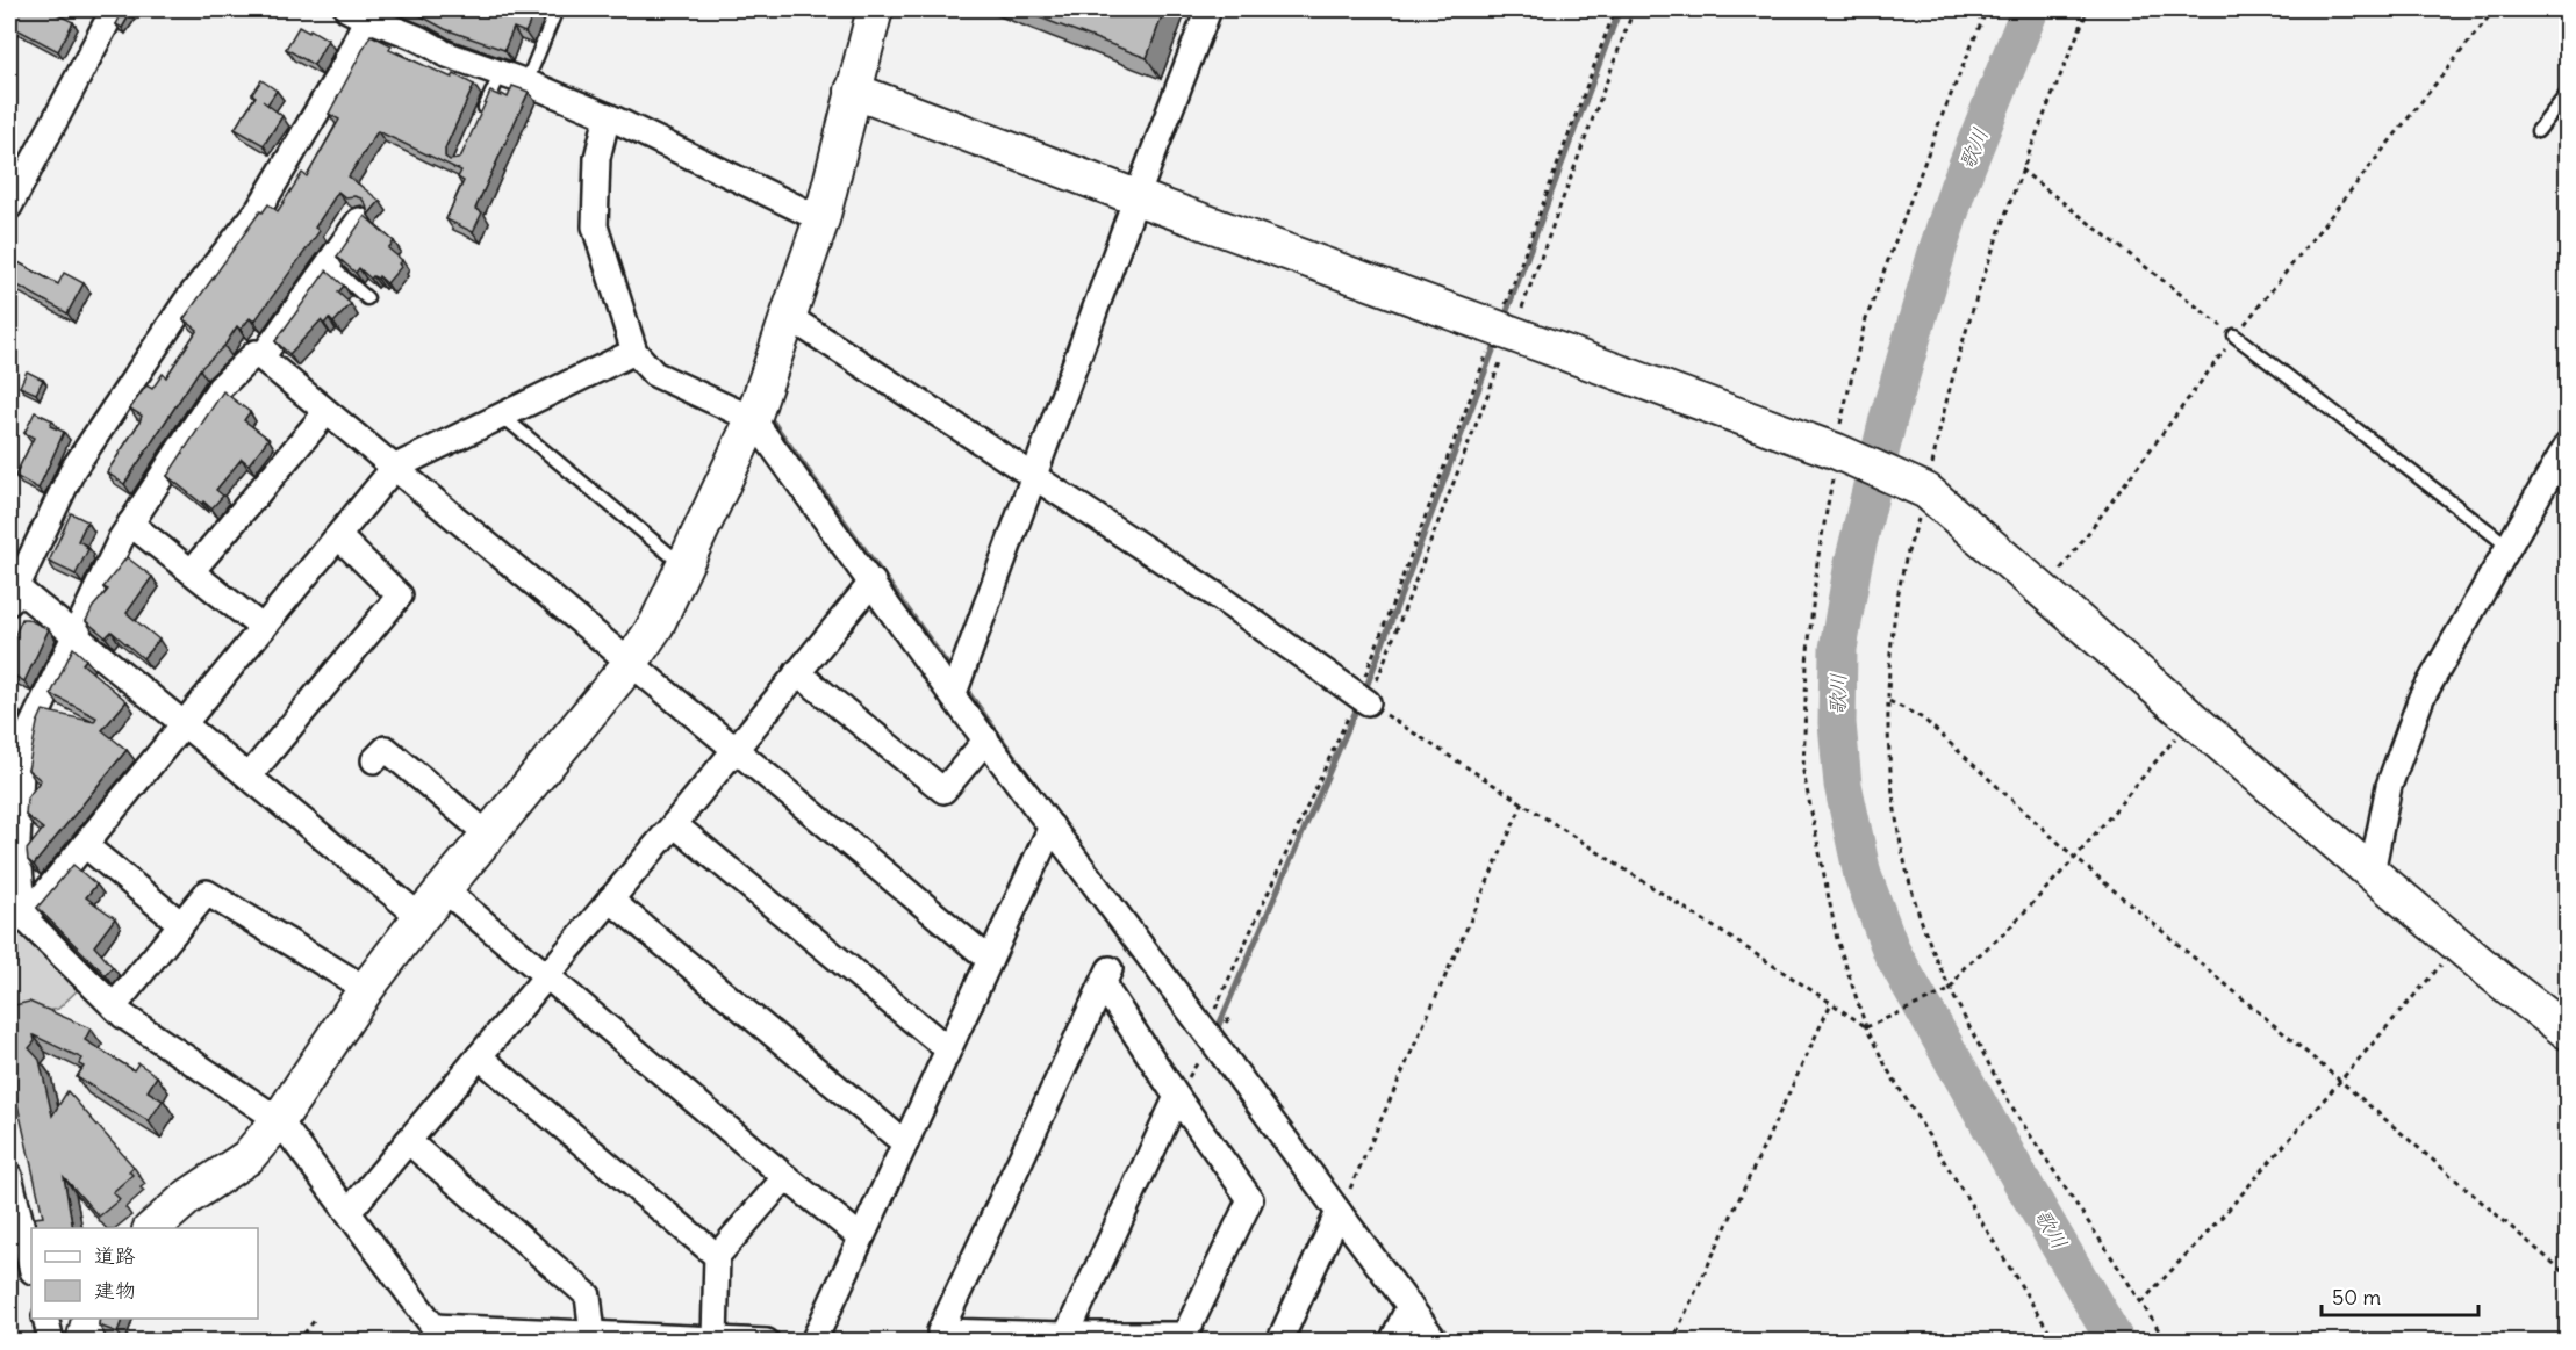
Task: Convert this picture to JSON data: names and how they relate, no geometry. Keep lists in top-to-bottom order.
{
  "water": ["歌川"],
  "legend": ["道路", "建物"],
  "scale_bar": "50 m"
}
